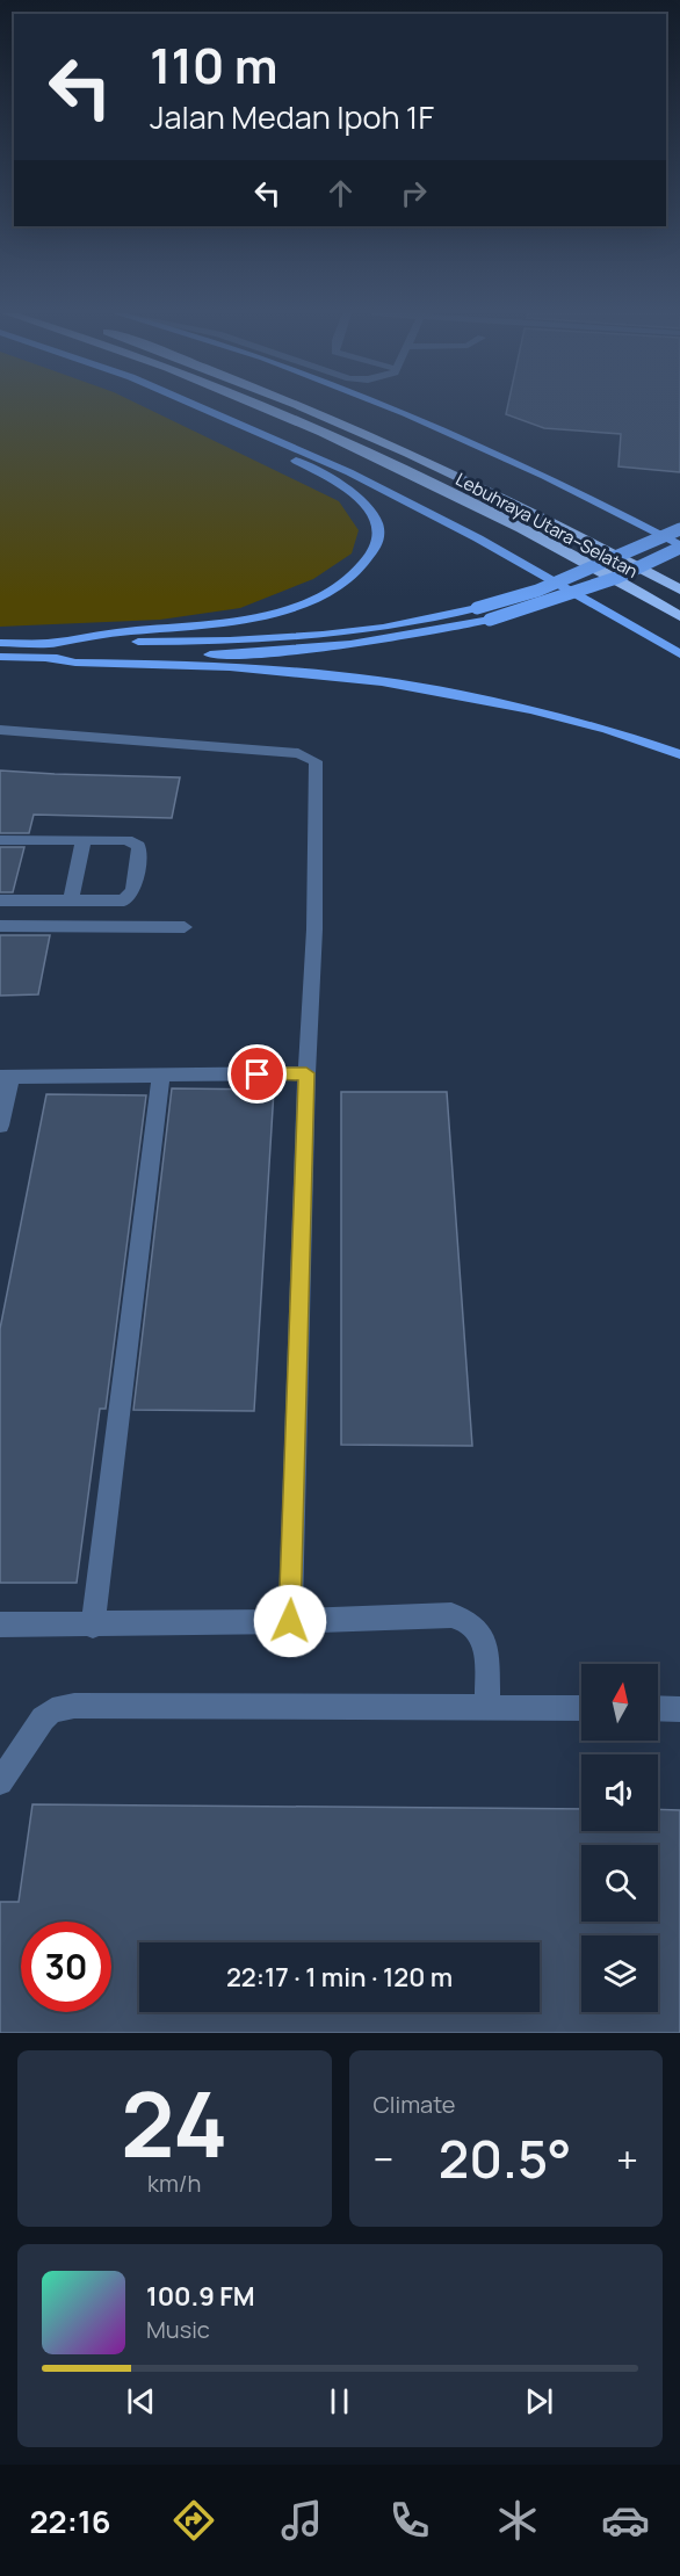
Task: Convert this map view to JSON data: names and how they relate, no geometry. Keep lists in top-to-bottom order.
{
  "streets": {
    "highway": ["Lebuhraya Utara–Selatan"]
  },
  "north": "top",
  "page": {
    "turn": ["110 m", "Jalan Medan Ipoh 1F"],
    "limit": "30",
    "trip": "22:17 · 1 min · 120 m",
    "tile": [
      ["24", "km/h"],
      "Climate"
    ],
    "heat": ["−", "20.5°", "+"],
    "song": ["100.9 FM", "Music"],
    "tabs": "22:16"
  }
}
